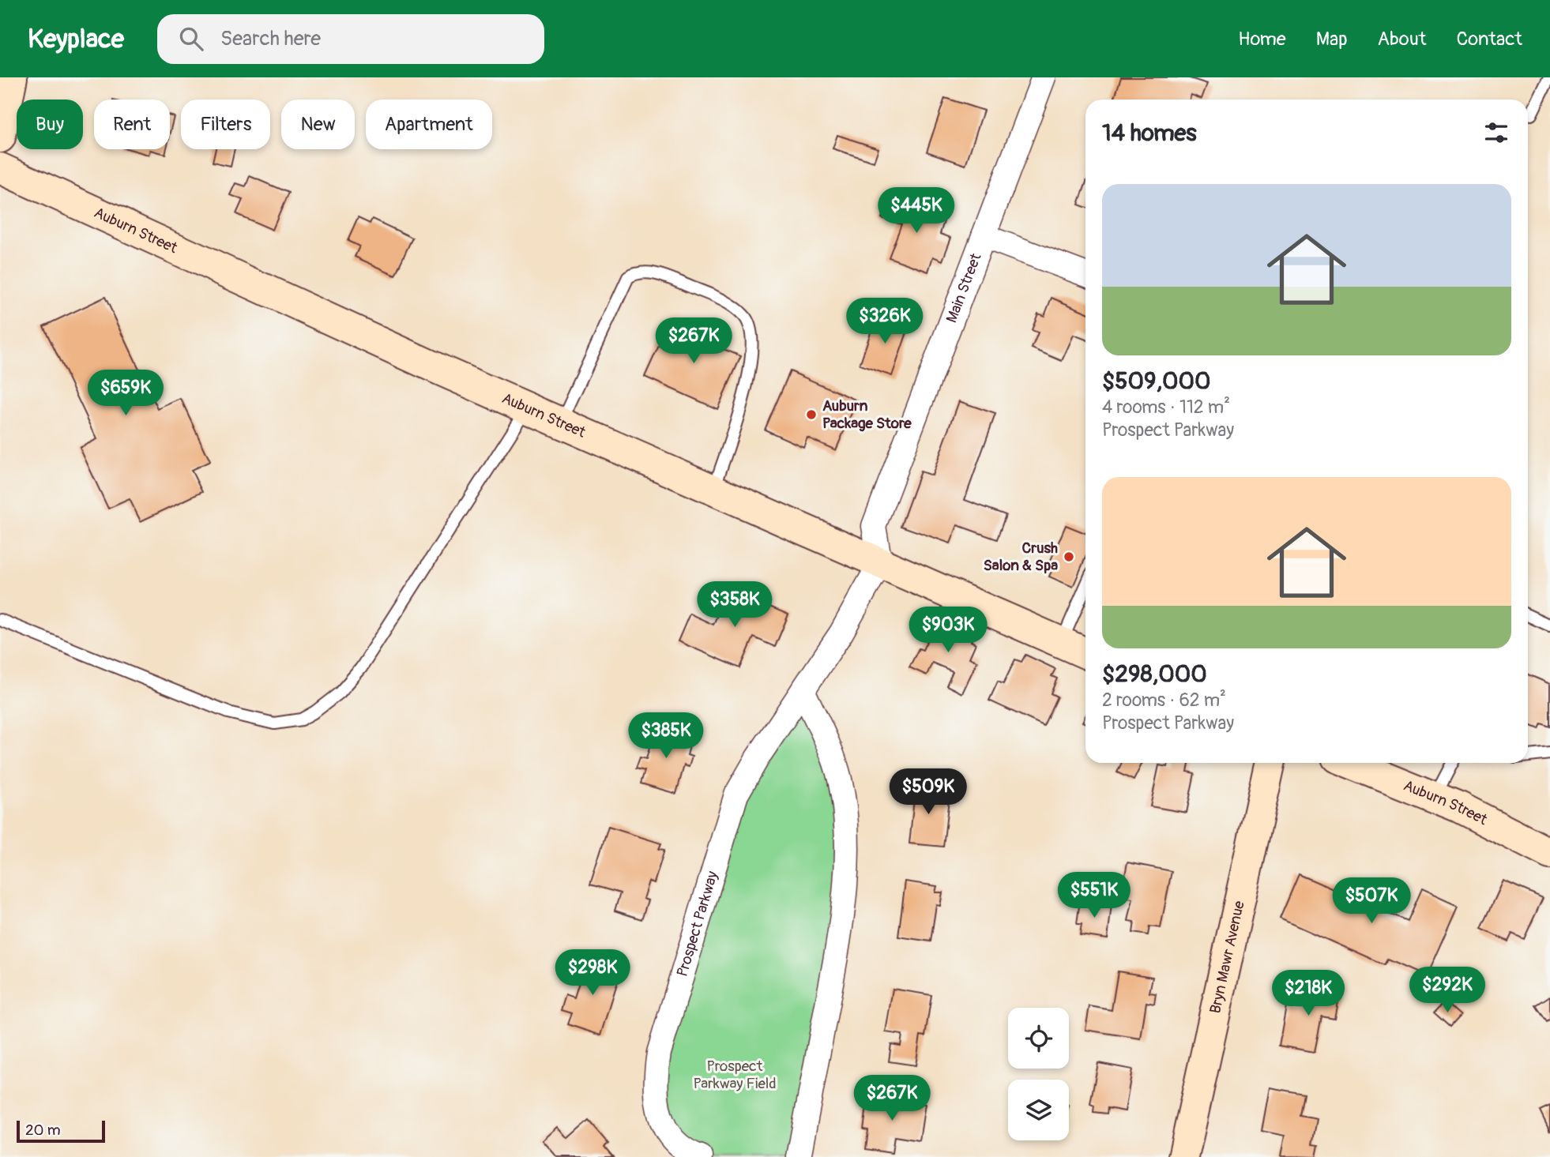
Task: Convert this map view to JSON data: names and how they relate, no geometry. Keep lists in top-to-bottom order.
{
  "streets": {
    "main road": ["Auburn Street", "Bryn Mawr Avenue"],
    "street": ["Main Street", "Prospect Parkway"]
  },
  "crossings": [
    ["Auburn Street", "Main Street"],
    ["Auburn Street", "Prospect Parkway"],
    ["Main Street", "Prospect Parkway"]
  ],
  "parks": ["Prospect Parkway Field"],
  "places": ["Auburn Package Store", "Crush Salon & Spa"],
  "scale_bar": "20 m",
  "page": {
    "header": "Keyplace",
    "search": "Search here",
    "nav": [
      "Home",
      "Map",
      "About",
      "Contact"
    ],
    "chip": [
      "Buy",
      "Rent",
      "Filters",
      "New",
      "Apartment"
    ],
    "heading": "14 homes",
    "list": [
      {
        "name": "$509,000",
        "note": "4 rooms · 112 m² · Prospect Parkway"
      },
      {
        "name": "$298,000",
        "note": "2 rooms · 62 m² · Prospect Parkway"
      }
    ],
    "price": [
      "$445K",
      "$326K",
      "$267K",
      "$659K",
      "$358K",
      "$903K",
      "$385K",
      "$509K",
      "$551K",
      "$507K",
      "$298K",
      "$292K",
      "$218K",
      "$267K"
    ],
    "scale": "20 m"
  }
}
